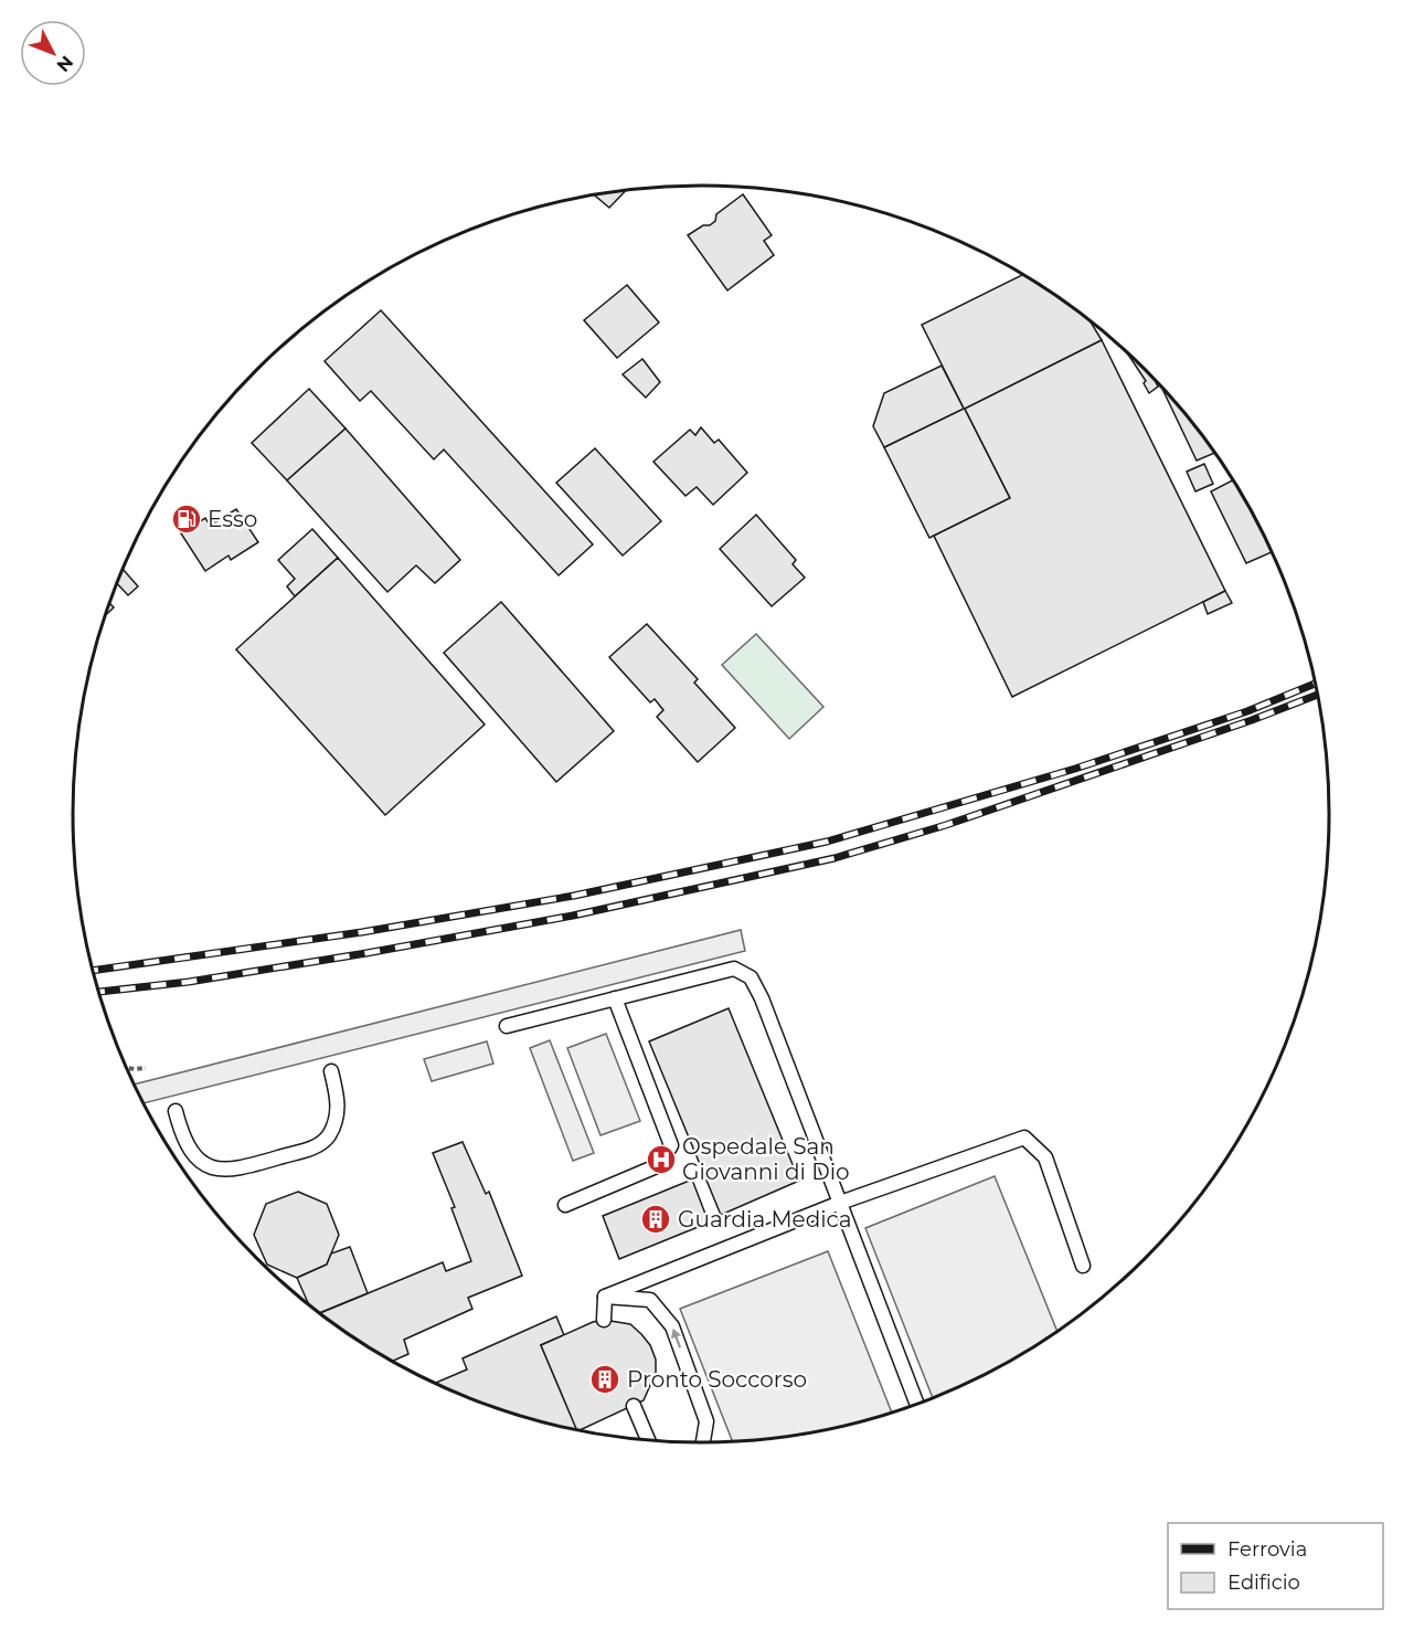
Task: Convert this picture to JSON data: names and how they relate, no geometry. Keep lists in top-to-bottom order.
{
  "places": {
    "fuel station": ["Esso"],
    "hospital": ["Ospedale San Giovanni di Dio"],
    "building": ["Guardia Medica", "Pronto Soccorso"]
  },
  "legend": ["Ferrovia", "Edificio"],
  "north": "bottom right"
}
